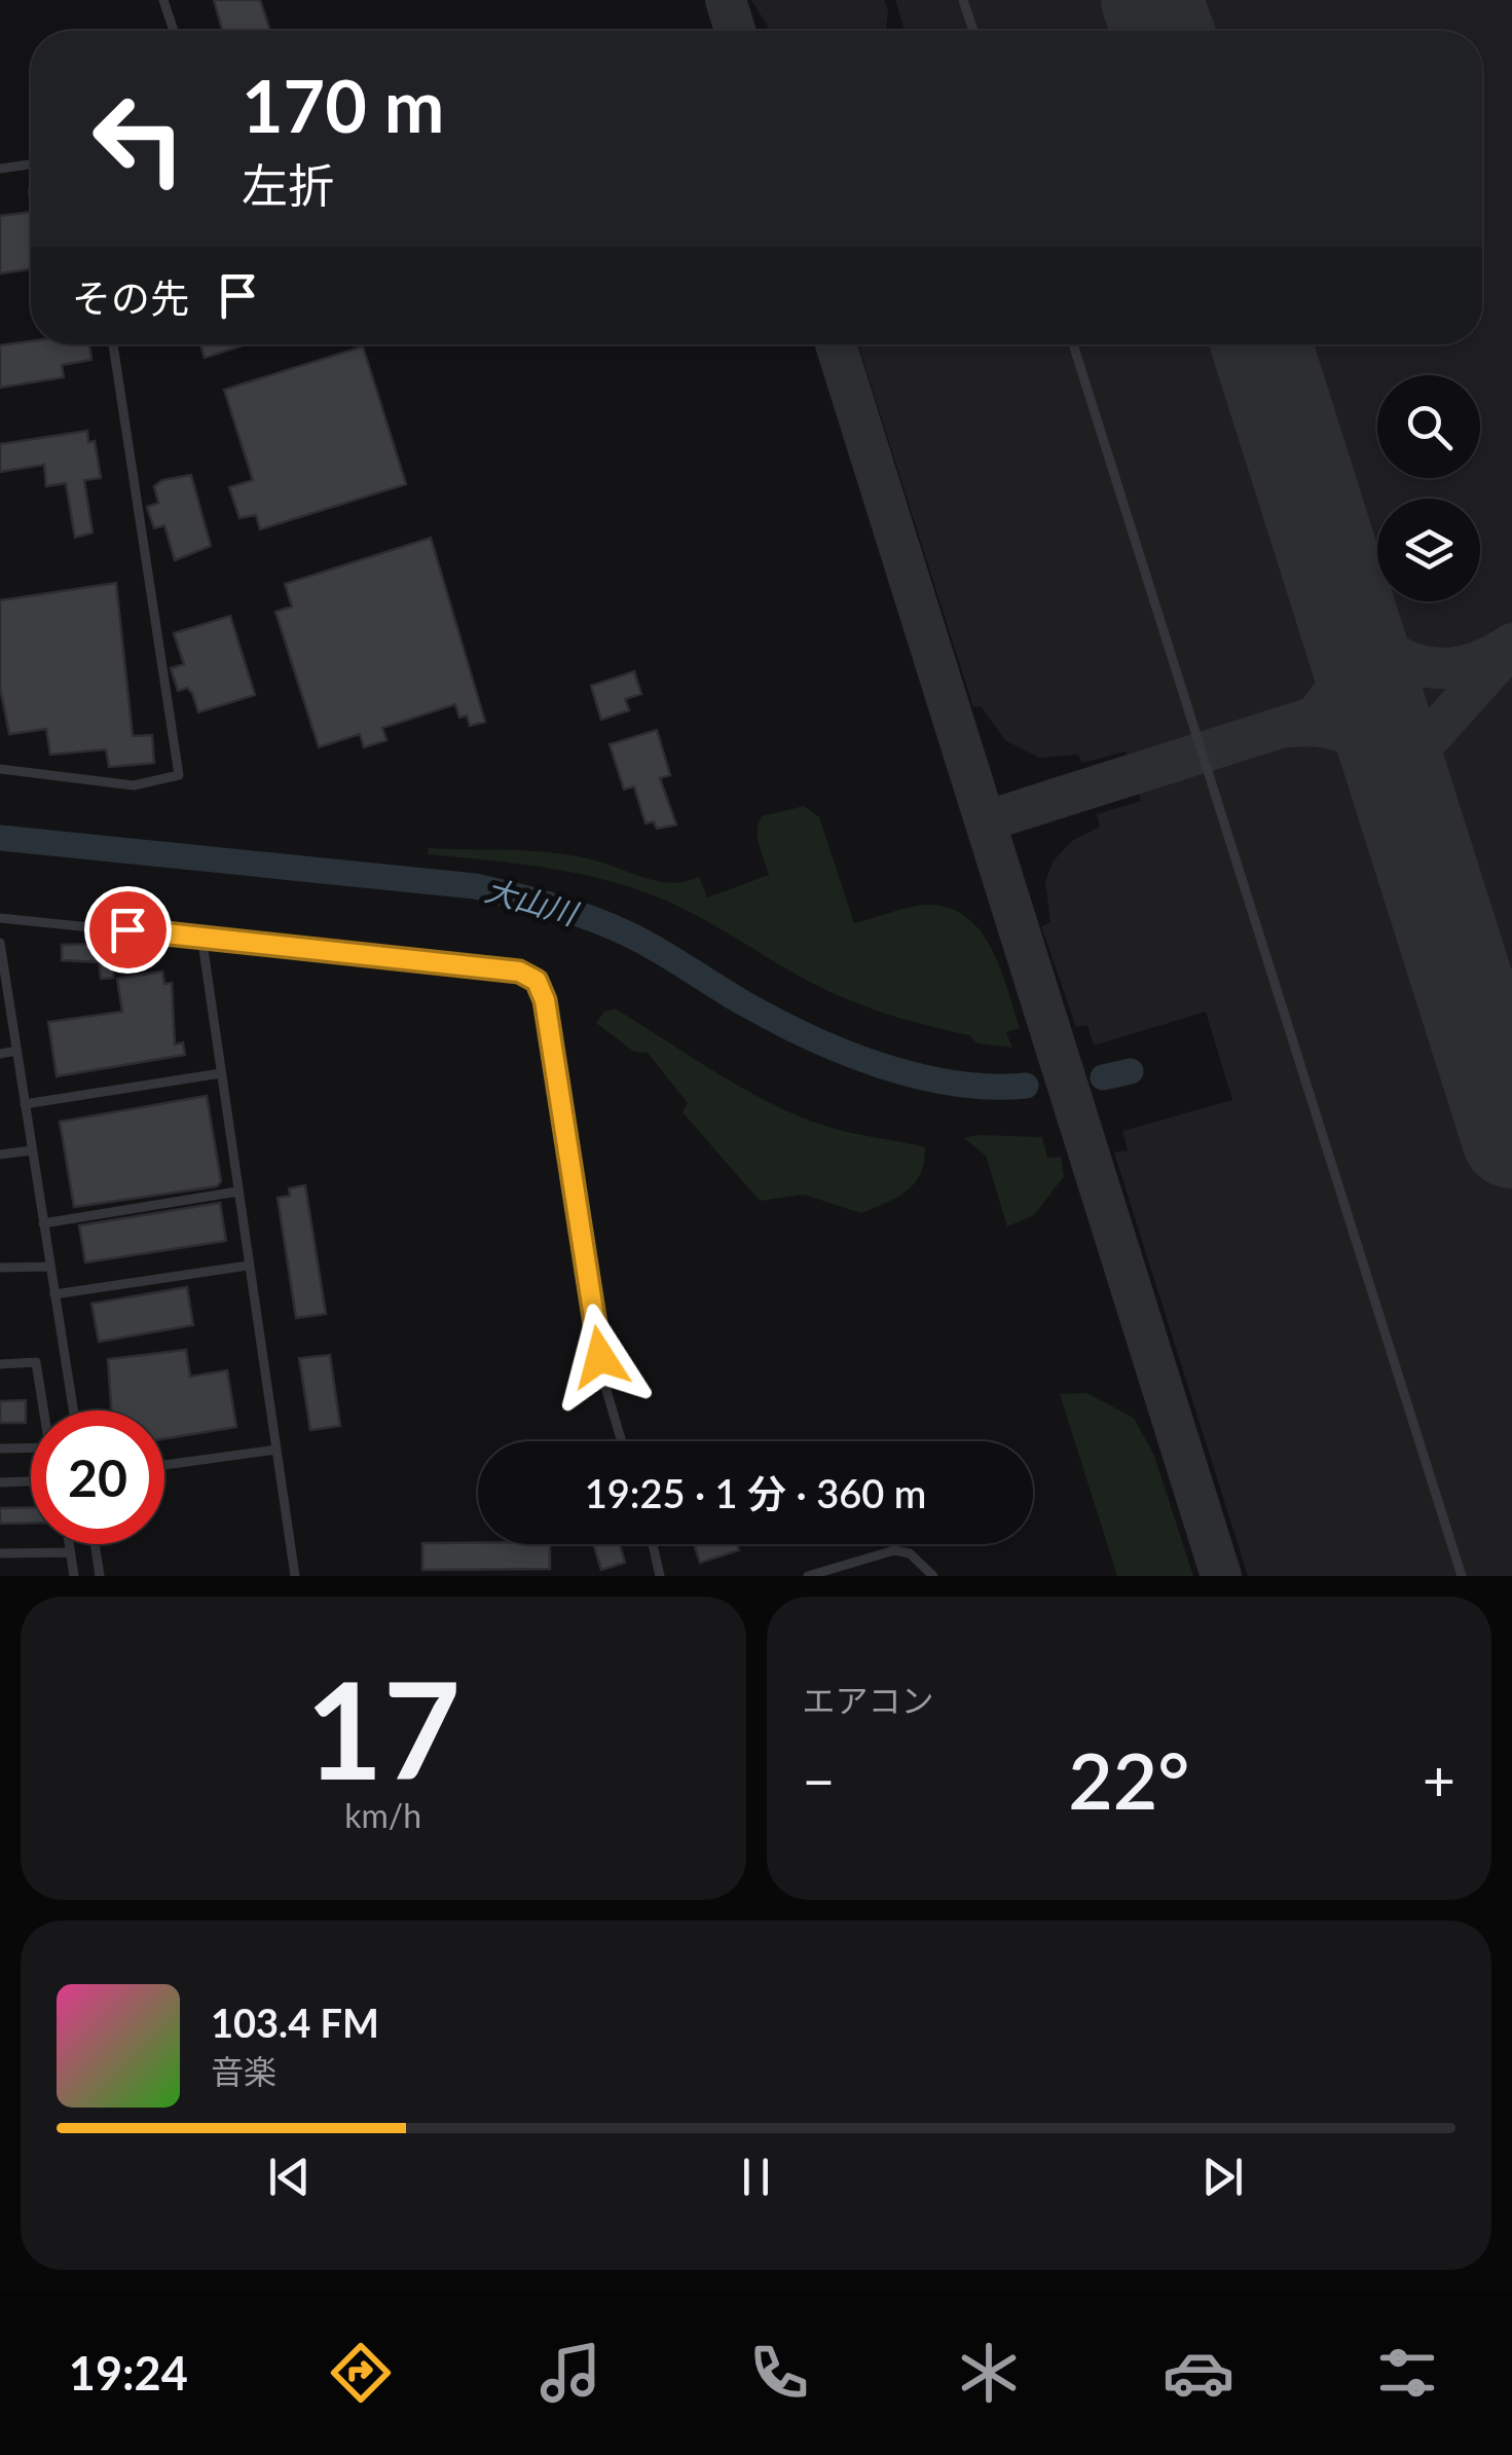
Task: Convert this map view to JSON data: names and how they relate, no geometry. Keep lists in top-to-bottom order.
{
  "water": ["大山川"],
  "page": {
    "turn": ["170 m", "左折"],
    "then": "その先",
    "limit": "20",
    "trip": "19:25 · 1 分 · 360 m",
    "tile": [
      ["17", "km/h"],
      "エアコン"
    ],
    "heat": ["−", "22°", "+"],
    "song": ["103.4 FM", "音楽"],
    "tabs": "19:24"
  }
}
